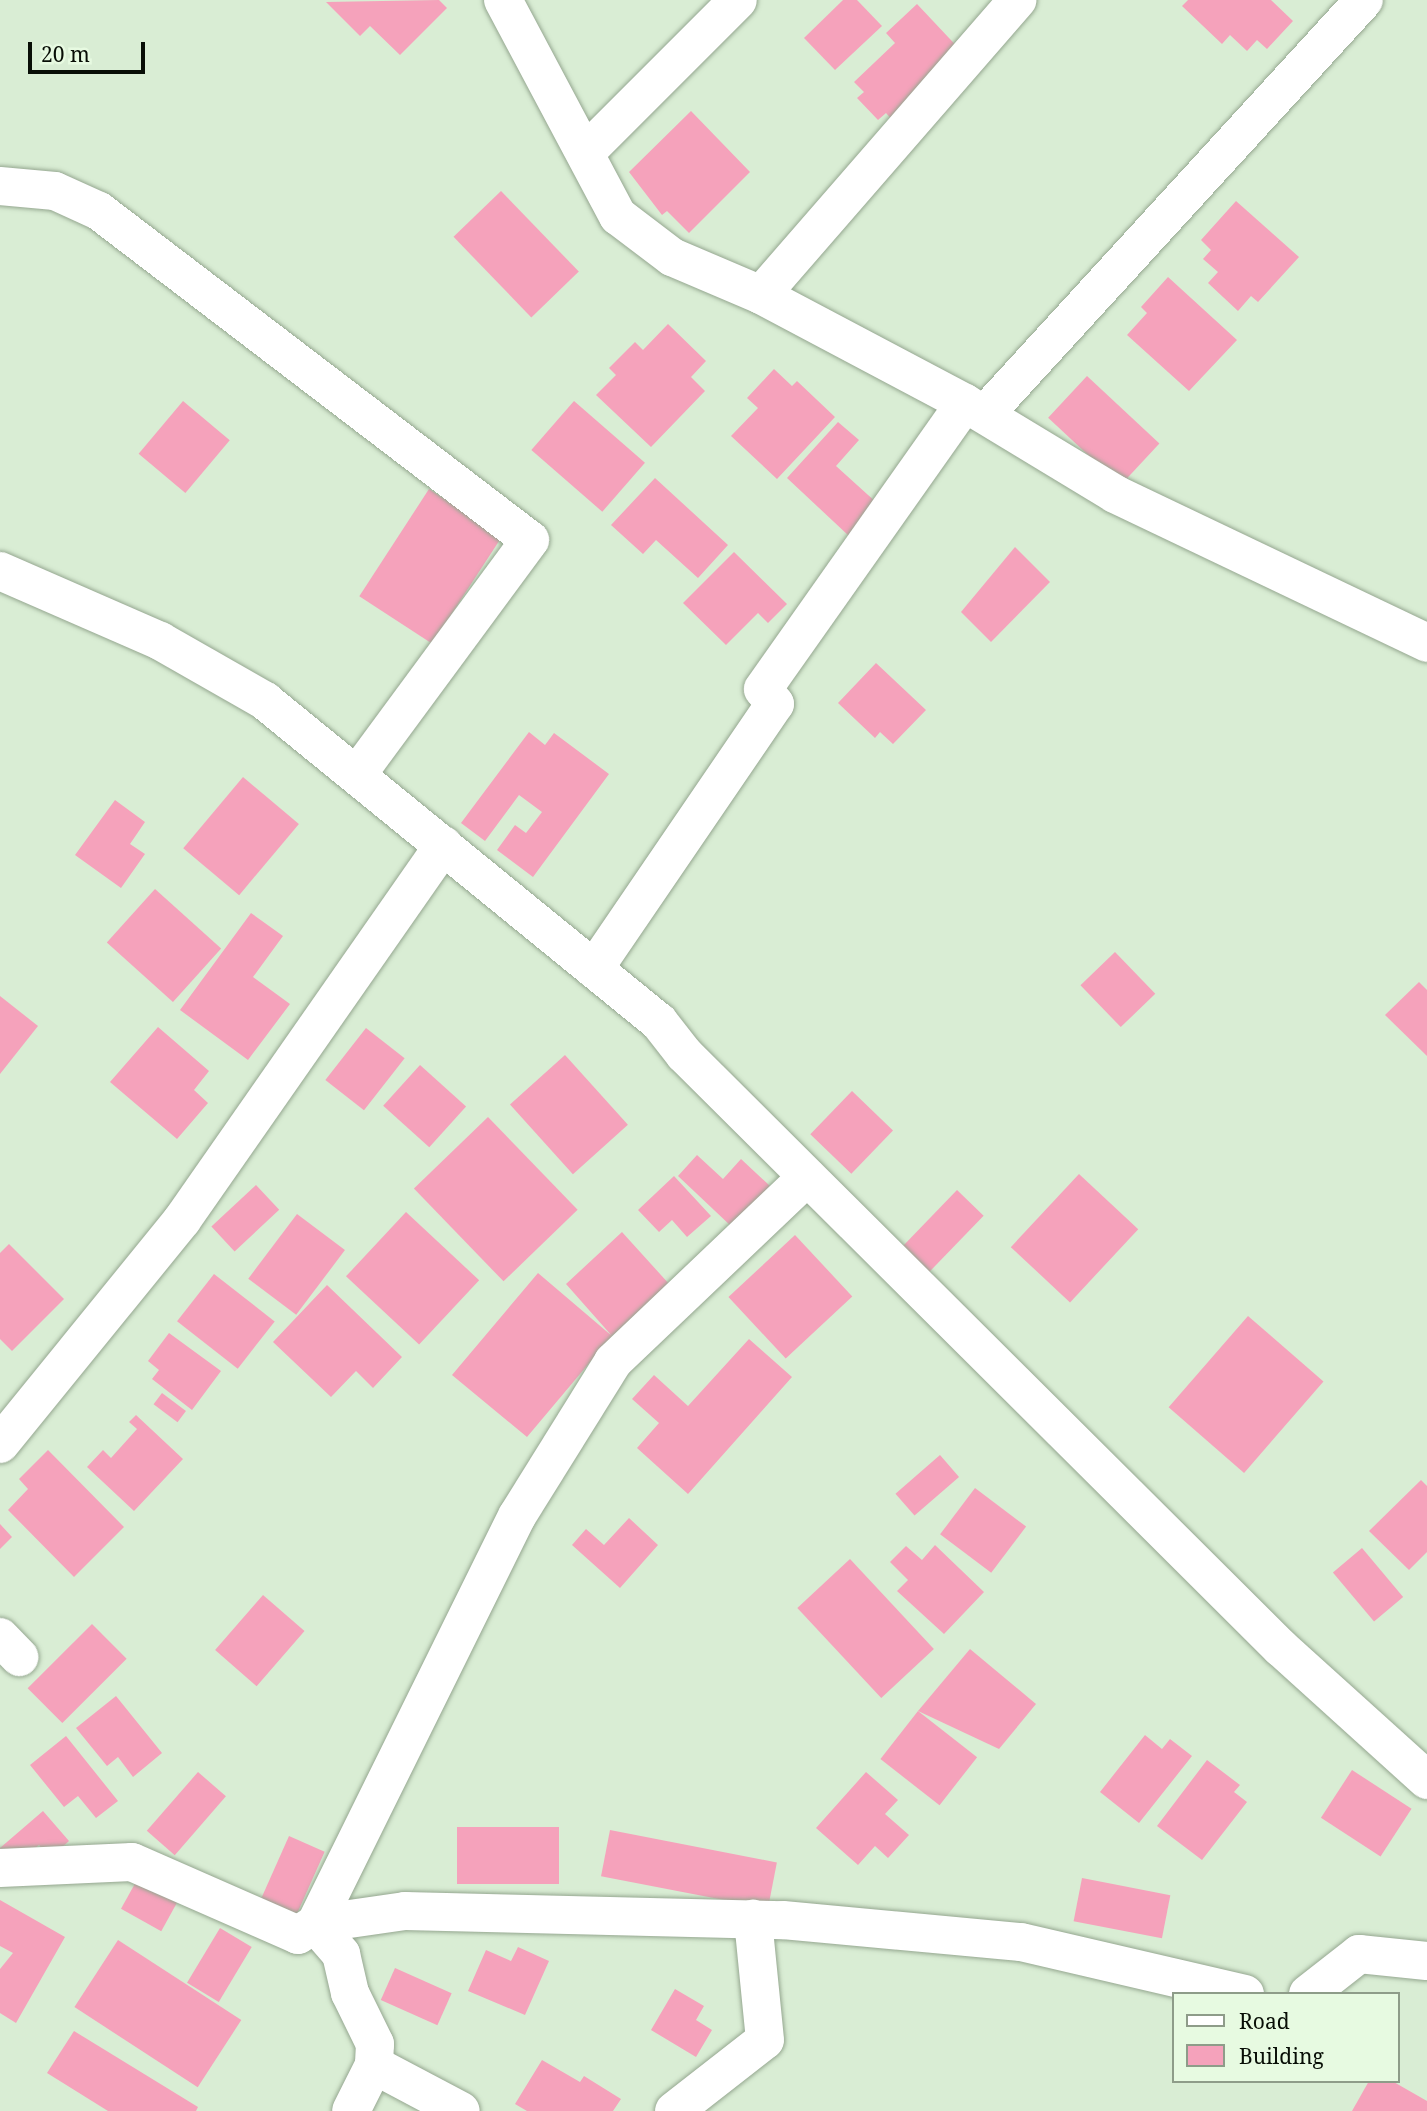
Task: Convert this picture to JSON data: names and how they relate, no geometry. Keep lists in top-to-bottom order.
{
  "legend": ["Road", "Building"],
  "scale_bar": "20 m"
}
